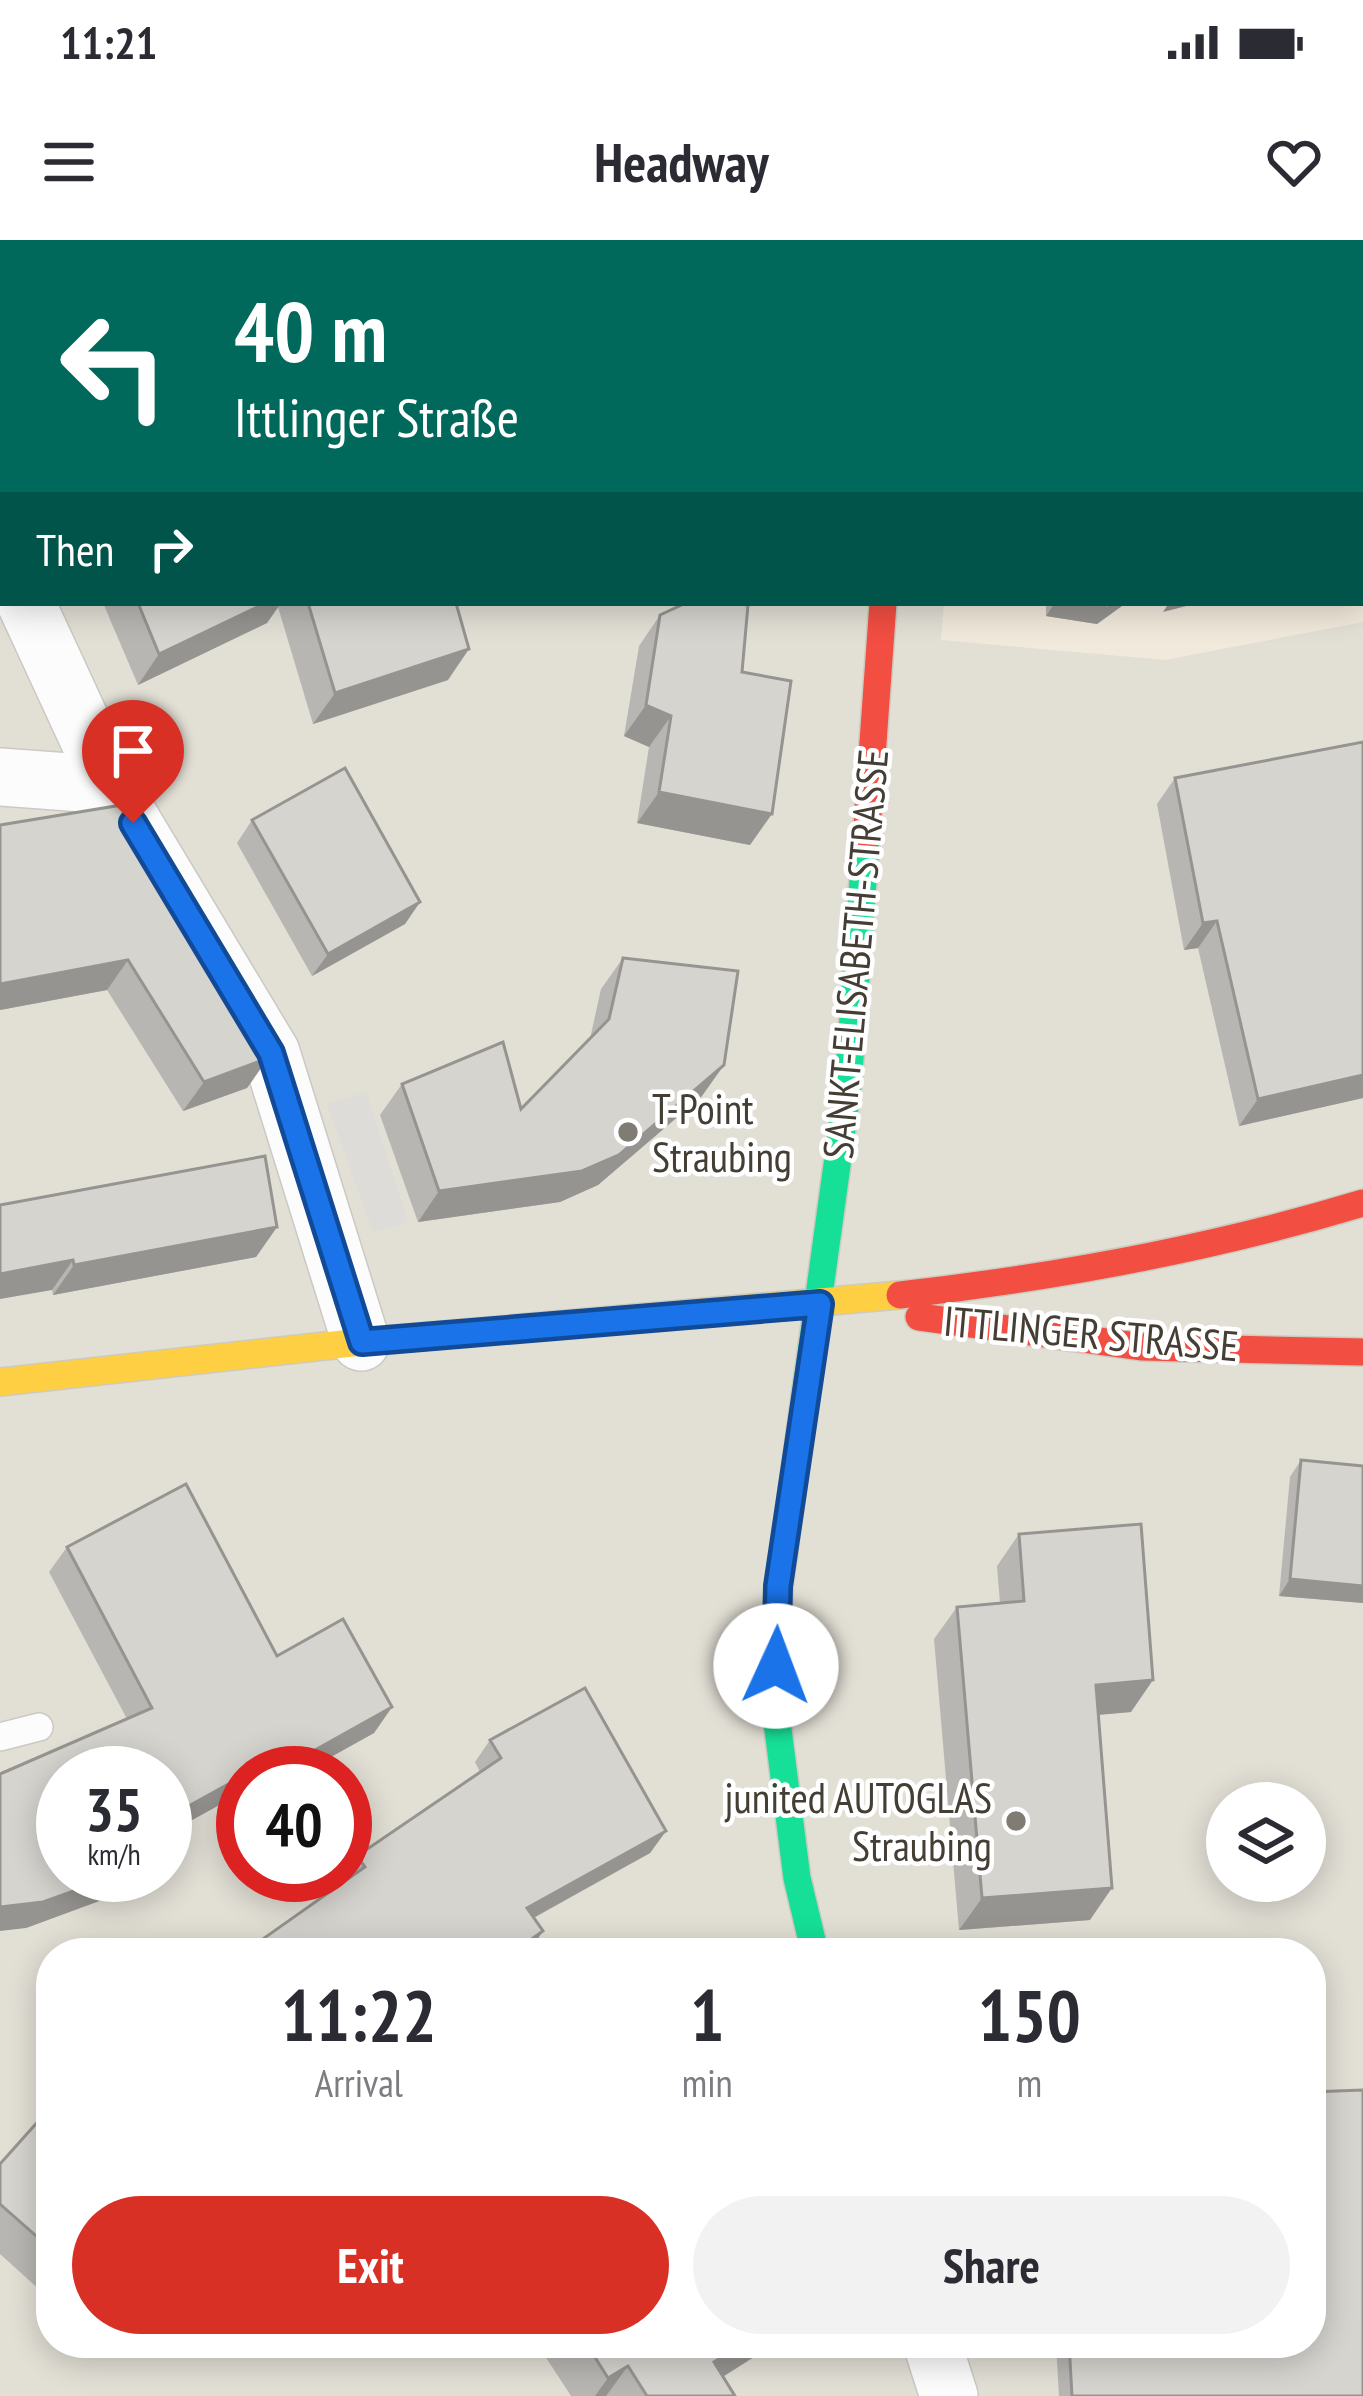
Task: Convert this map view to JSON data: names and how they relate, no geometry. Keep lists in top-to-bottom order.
{
  "streets": {
    "street": ["SANKT-ELISABETH-STRASSE", "ITTLINGER STRASSE"]
  },
  "crossings": [
    ["SANKT-ELISABETH-STRASSE", "ITTLINGER STRASSE"]
  ],
  "places": ["T-Point Straubing", "junited AUTOGLAS Straubing"],
  "page": {
    "status": "11:21",
    "header": "Headway",
    "turn": ["40 m", "Ittlinger Straße"],
    "then": "Then",
    "speed": "35 km/h",
    "limit": "40",
    "eta": [
      "11:22",
      "Arrival",
      "1",
      "min",
      "150",
      "m"
    ],
    "buttons": ["Exit", "Share"]
  }
}
